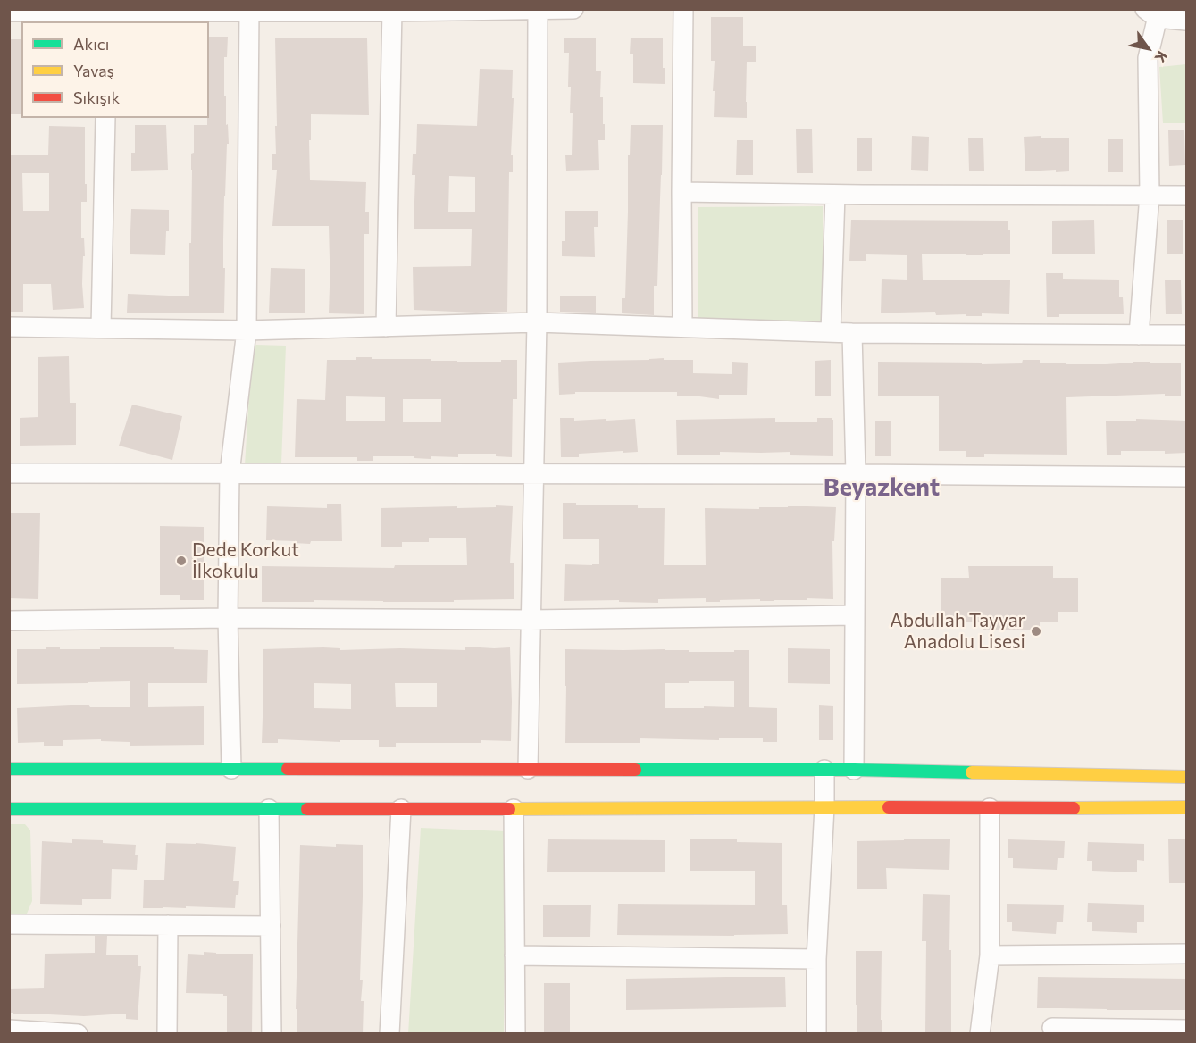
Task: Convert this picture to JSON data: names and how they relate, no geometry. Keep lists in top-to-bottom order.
{
  "districts": ["Beyazkent"],
  "places": ["Dede Korkut İlkokulu", "Abdullah Tayyar Anadolu Lisesi"],
  "legend": ["Akıcı", "Yavaş", "Sıkışık"],
  "north": "bottom right"
}
